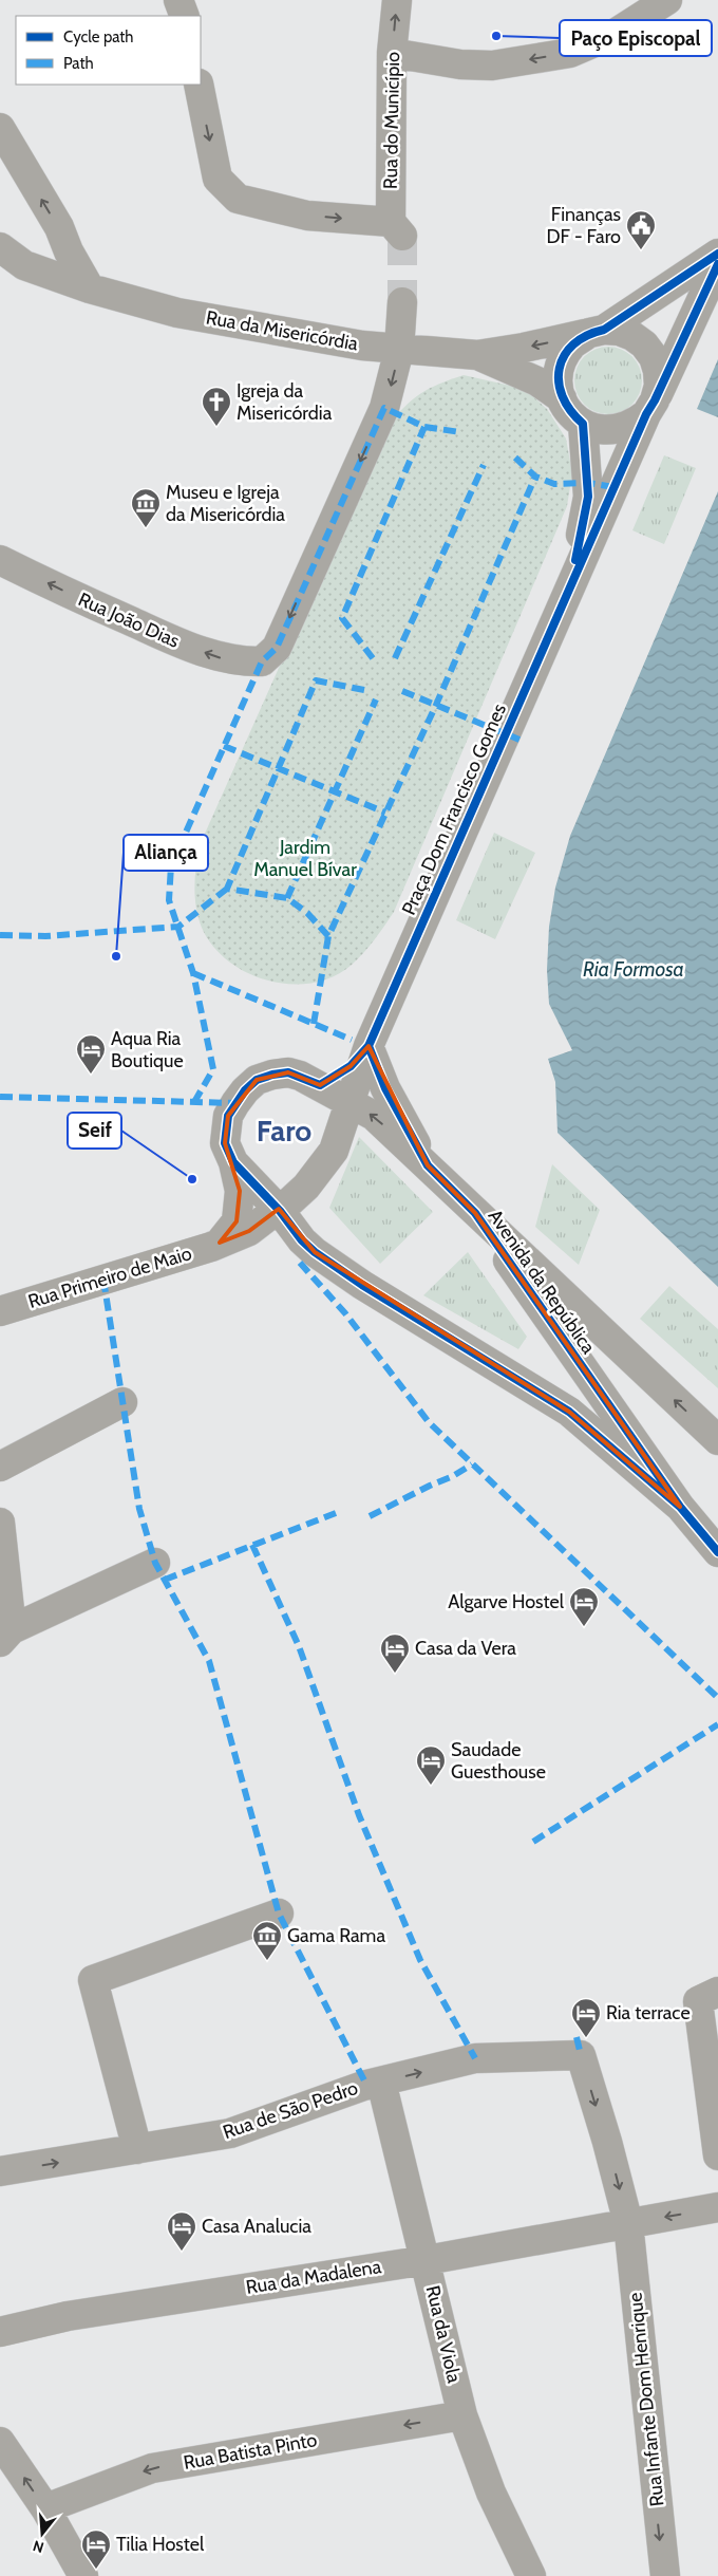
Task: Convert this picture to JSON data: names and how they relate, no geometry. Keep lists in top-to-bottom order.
{
  "streets": {
    "street": [
      "Rua do Município",
      "Rua da Misericórdia",
      "Rua João Dias",
      "Praça Dom Francisco Gomes",
      "Rua Primeiro de Maio",
      "Avenida da República",
      "Rua de São Pedro",
      "Rua da Madalena",
      "Rua da Viola",
      "Rua Infante Dom Henrique",
      "Rua Batista Pinto"
    ]
  },
  "crossings": [
    ["Rua da Misericórdia", "Rua João Dias"],
    ["Praça Dom Francisco Gomes", "Rua Primeiro de Maio"],
    ["Praça Dom Francisco Gomes", "Avenida da República"],
    ["Rua Primeiro de Maio", "Avenida da República"],
    ["Rua de São Pedro", "Rua da Viola"],
    ["Rua de São Pedro", "Rua Infante Dom Henrique"],
    ["Rua da Madalena", "Rua da Viola"],
    ["Rua da Madalena", "Rua Infante Dom Henrique"],
    ["Rua da Viola", "Rua Batista Pinto"]
  ],
  "one_way": ["Rua de São Pedro", "Rua Infante Dom Henrique", "Rua Batista Pinto"],
  "districts": ["Faro"],
  "water": ["Ria Formosa"],
  "parks": ["Jardim Manuel Bívar"],
  "places": {
    "other": ["Paço Episcopal", "Aliança", "Seif"],
    "public building": ["Finanças DF - Faro"],
    "church": ["Igreja da Misericórdia"],
    "museum": ["Museu e Igreja da Misericórdia", "Gama Rama"],
    "hotel": [
      "Aqua Ria Boutique",
      "Algarve Hostel",
      "Casa da Vera",
      "Saudade Guesthouse",
      "Ria terrace",
      "Casa Analucia",
      "Tilia Hostel"
    ]
  },
  "legend": ["Cycle path", "Path"],
  "north": "bottom"
}
